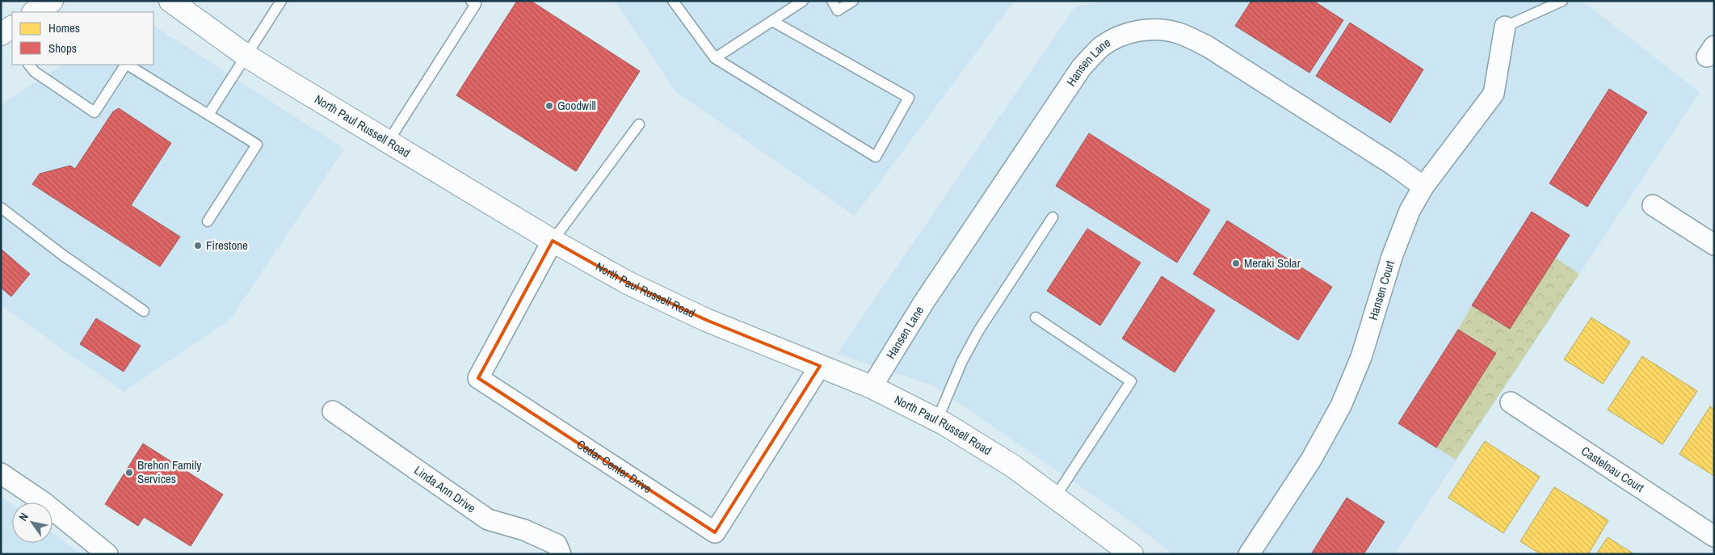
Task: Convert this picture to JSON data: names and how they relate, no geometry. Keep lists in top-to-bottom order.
{
  "streets": {
    "street": [
      "Hansen Lane",
      "North Paul Russell Road",
      "Hansen Court",
      "Cedar Center Drive",
      "Castelnau Court",
      "Linda Ann Drive"
    ]
  },
  "crossings": [
    ["Hansen Lane", "North Paul Russell Road"],
    ["Hansen Lane", "Hansen Court"],
    ["North Paul Russell Road", "Cedar Center Drive"]
  ],
  "places": [
    "Goodwill",
    "Firestone",
    "Meraki Solar",
    "Brehon Family Services"
  ],
  "legend": ["Homes", "Shops"],
  "north": "top left"
}
